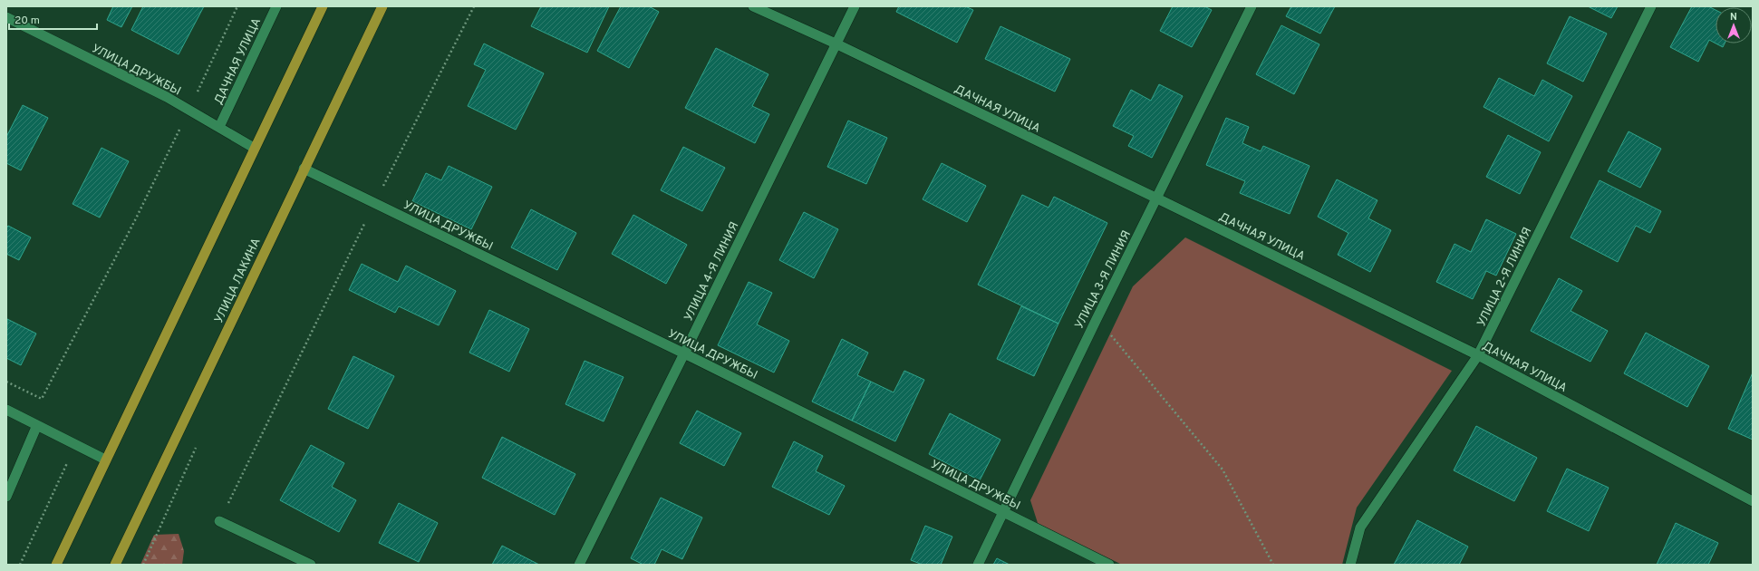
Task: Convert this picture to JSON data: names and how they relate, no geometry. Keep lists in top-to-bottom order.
{
  "streets": {
    "highway": ["УЛИЦА ЛАКИНА"],
    "street": [
      "ДАЧНАЯ УЛИЦА",
      "УЛИЦА ДРУЖБЫ",
      "УЛИЦА 4-Я ЛИНИЯ",
      "УЛИЦА 2-Я ЛИНИЯ",
      "УЛИЦА 3-Я ЛИНИЯ"
    ]
  },
  "crossings": [
    ["ДАЧНАЯ УЛИЦА", "УЛИЦА ДРУЖБЫ"],
    ["ДАЧНАЯ УЛИЦА", "УЛИЦА 4-Я ЛИНИЯ"],
    ["ДАЧНАЯ УЛИЦА", "УЛИЦА 2-Я ЛИНИЯ"],
    ["ДАЧНАЯ УЛИЦА", "УЛИЦА 3-Я ЛИНИЯ"],
    ["УЛИЦА ДРУЖБЫ", "УЛИЦА 4-Я ЛИНИЯ"],
    ["УЛИЦА ДРУЖБЫ", "УЛИЦА 3-Я ЛИНИЯ"],
    ["УЛИЦА ДРУЖБЫ", "УЛИЦА ЛАКИНА"]
  ],
  "scale_bar": "20 m",
  "north": "top"
}
